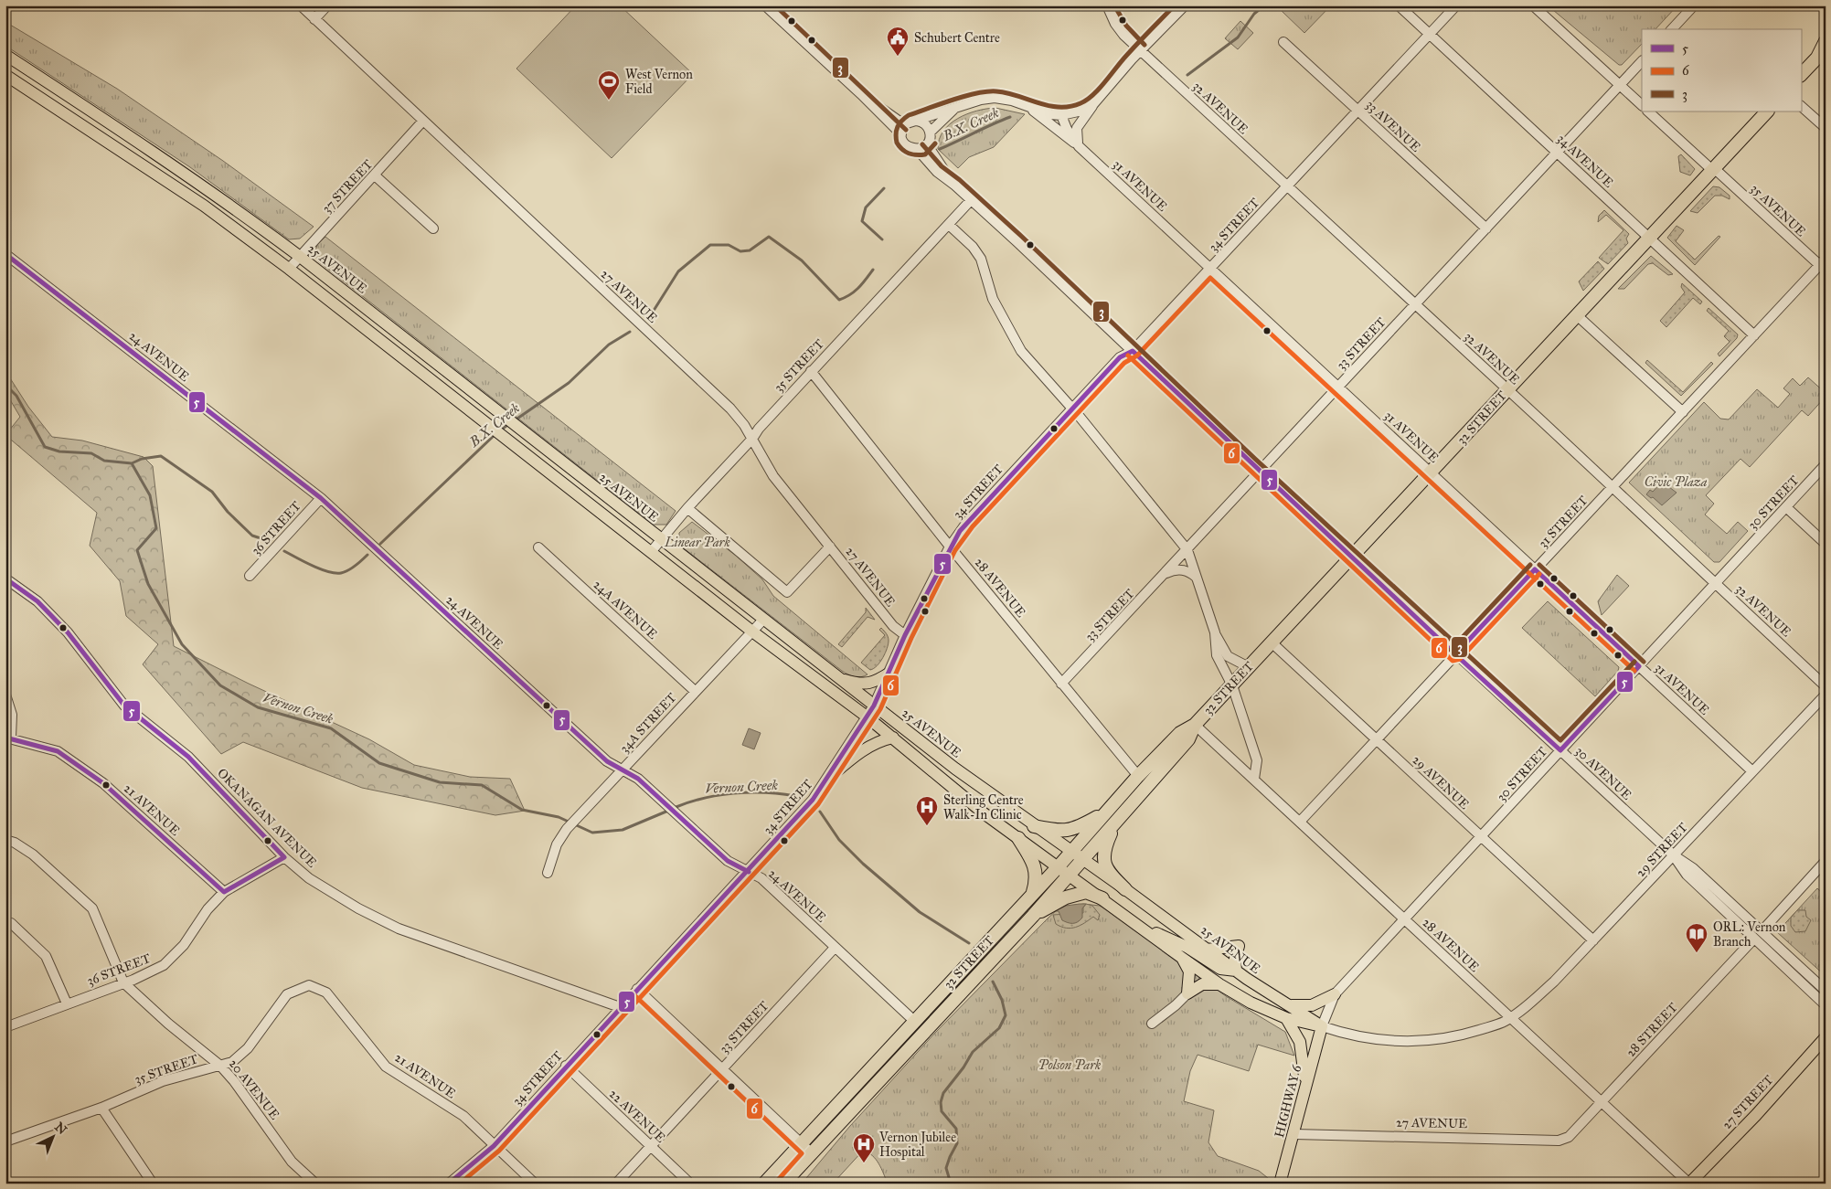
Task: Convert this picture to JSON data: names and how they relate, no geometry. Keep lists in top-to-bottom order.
{
  "streets": {
    "highway": ["32 STREET"],
    "main road": ["25 AVENUE", "HIGHWAY 6", "27 STREET"],
    "street": [
      "32 AVENUE",
      "33 AVENUE",
      "34 AVENUE",
      "31 AVENUE",
      "37 STREET",
      "35 AVENUE",
      "34 STREET",
      "27 AVENUE",
      "33 STREET",
      "24 AVENUE",
      "35 STREET",
      "30 STREET",
      "31 STREET",
      "36 STREET",
      "28 AVENUE",
      "24A AVENUE",
      "34A STREET",
      "30 AVENUE",
      "29 AVENUE",
      "21 AVENUE",
      "OKANAGAN AVENUE",
      "29 STREET",
      "28 STREET",
      "20 AVENUE",
      "22 AVENUE"
    ]
  },
  "crossings": [
    ["32 AVENUE", "34 STREET"],
    ["32 AVENUE", "33 STREET"],
    ["32 AVENUE", "32 STREET"],
    ["32 AVENUE", "30 STREET"],
    ["32 AVENUE", "31 STREET"],
    ["33 AVENUE", "34 STREET"],
    ["33 AVENUE", "33 STREET"],
    ["34 AVENUE", "34 STREET"],
    ["34 AVENUE", "33 STREET"],
    ["34 AVENUE", "32 STREET"],
    ["34 AVENUE", "31 STREET"],
    ["31 AVENUE", "34 STREET"],
    ["31 AVENUE", "33 STREET"],
    ["31 AVENUE", "32 STREET"],
    ["31 AVENUE", "30 STREET"],
    ["31 AVENUE", "31 STREET"],
    ["31 AVENUE", "29 STREET"],
    ["37 STREET", "25 AVENUE"],
    ["37 STREET", "27 AVENUE"],
    ["35 AVENUE", "32 STREET"],
    ["35 AVENUE", "31 STREET"],
    ["34 STREET", "25 AVENUE"],
    ["34 STREET", "27 AVENUE"],
    ["34 STREET", "24 AVENUE"],
    ["34 STREET", "28 AVENUE"],
    ["34 STREET", "30 AVENUE"],
    ["34 STREET", "21 AVENUE"],
    ["34 STREET", "OKANAGAN AVENUE"],
    ["34 STREET", "22 AVENUE"],
    ["25 AVENUE", "35 STREET"],
    ["25 AVENUE", "32 STREET"],
    ["25 AVENUE", "30 STREET"],
    ["25 AVENUE", "28 AVENUE"],
    ["25 AVENUE", "34A STREET"],
    ["25 AVENUE", "29 STREET"],
    ["25 AVENUE", "HIGHWAY 6"],
    ["27 AVENUE", "35 STREET"],
    ["27 AVENUE", "28 STREET"],
    ["27 AVENUE", "HIGHWAY 6"],
    ["33 STREET", "24 AVENUE"],
    ["33 STREET", "28 AVENUE"],
    ["33 STREET", "30 AVENUE"],
    ["33 STREET", "22 AVENUE"],
    ["24 AVENUE", "32 STREET"],
    ["24 AVENUE", "36 STREET"],
    ["24 AVENUE", "34A STREET"],
    ["35 STREET", "28 AVENUE"],
    ["35 STREET", "30 AVENUE"],
    ["35 STREET", "21 AVENUE"],
    ["35 STREET", "20 AVENUE"],
    ["32 STREET", "28 AVENUE"],
    ["32 STREET", "30 AVENUE"],
    ["32 STREET", "29 AVENUE"],
    ["30 STREET", "28 AVENUE"],
    ["30 STREET", "30 AVENUE"],
    ["30 STREET", "29 AVENUE"],
    ["30 STREET", "HIGHWAY 6"],
    ["31 STREET", "28 AVENUE"],
    ["31 STREET", "30 AVENUE"],
    ["31 STREET", "29 AVENUE"],
    ["36 STREET", "21 AVENUE"],
    ["36 STREET", "OKANAGAN AVENUE"],
    ["36 STREET", "20 AVENUE"],
    ["28 AVENUE", "29 STREET"],
    ["28 AVENUE", "28 STREET"],
    ["28 AVENUE", "27 STREET"],
    ["24A AVENUE", "34A STREET"],
    ["30 AVENUE", "29 STREET"],
    ["30 AVENUE", "28 STREET"],
    ["29 AVENUE", "29 STREET"]
  ],
  "water": ["B.X. Creek", "Vernon Creek"],
  "parks": ["Civic Plaza", "Linear Park", "Polson Park"],
  "places": {
    "public building": ["Schubert Centre"],
    "sports": ["West Vernon Field"],
    "hospital": ["Sterling Centre Walk-In Clinic", "Vernon Jubilee Hospital"],
    "library": ["ORL: Vernon Branch"]
  },
  "lines": ["transit line 3", "transit line 5", "transit line 6"],
  "legend": ["5", "6", "3"],
  "north": "top right"
}
